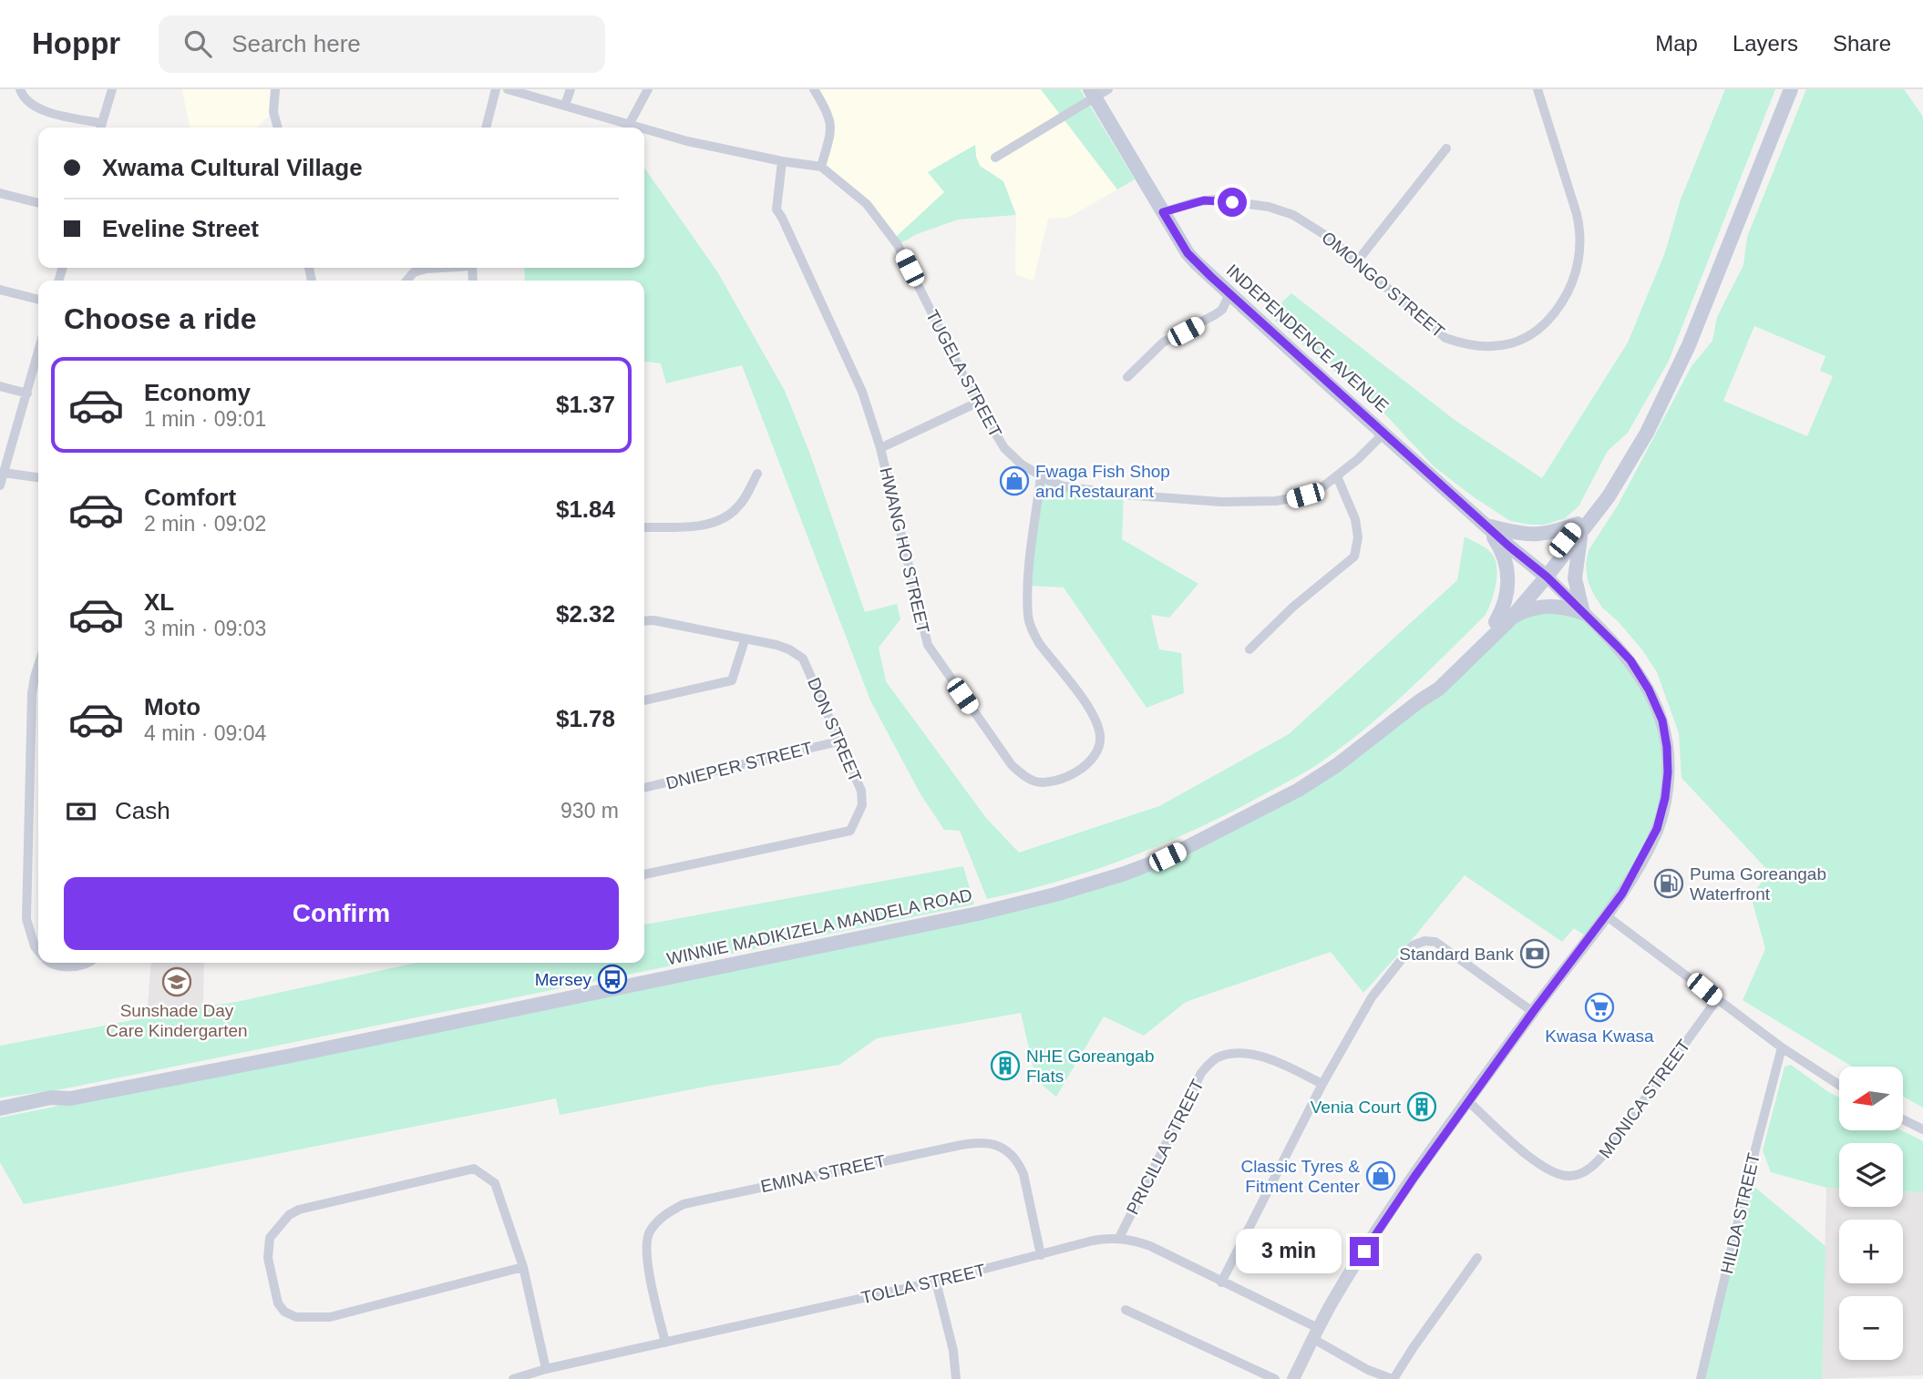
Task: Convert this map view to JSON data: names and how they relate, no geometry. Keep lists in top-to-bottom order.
{
  "streets": {
    "main road": ["INDEPENDENCE AVENUE", "WINNIE MADIKIZELA MANDELA ROAD"],
    "street": [
      "OMONGO STREET",
      "TUGELA STREET",
      "HWANG HO STREET",
      "DON STREET",
      "DNIEPER STREET",
      "MONICA STREET",
      "PRICILLA STREET",
      "EMINA STREET",
      "HILDA STREET",
      "TOLLA STREET"
    ]
  },
  "crossings": [
    ["OMONGO STREET", "INDEPENDENCE AVENUE"],
    ["INDEPENDENCE AVENUE", "TUGELA STREET"],
    ["INDEPENDENCE AVENUE", "WINNIE MADIKIZELA MANDELA ROAD"],
    ["TUGELA STREET", "HWANG HO STREET"],
    ["DON STREET", "DNIEPER STREET"],
    ["PRICILLA STREET", "TOLLA STREET"],
    ["EMINA STREET", "TOLLA STREET"]
  ],
  "places": {
    "shop": ["Fwaga Fish Shop and Restaurant", "Classic Tyres & Fitment Center"],
    "fuel station": ["Puma Goreangab Waterfront"],
    "bank": ["Standard Bank"],
    "bus stop": ["Mersey"],
    "school or university": ["Sunshade Day Care Kindergarten"],
    "supermarket": ["Kwasa Kwasa"],
    "building": ["NHE Goreangab Flats", "Venia Court"]
  },
  "north": "left",
  "page": {
    "header": "Hoppr",
    "search": "Search here",
    "nav": ["Map", "Layers", "Share"],
    "banner": ["Xwama Cultural Village", "Eveline Street"],
    "heading": "Choose a ride",
    "list": [
      {
        "name": "Economy",
        "note": "1 min · 09:01",
        "value": "$1.37"
      },
      {
        "name": "Comfort",
        "note": "2 min · 09:02",
        "value": "$1.84"
      },
      {
        "name": "XL",
        "note": "3 min · 09:03",
        "value": "$2.32"
      },
      {
        "name": "Moto",
        "note": "4 min · 09:04",
        "value": "$1.78"
      }
    ],
    "pay": ["Cash", "930 m"],
    "buttons": "Confirm",
    "map_buttons": ["+", "−"],
    "bubble": "3 min"
  }
}
